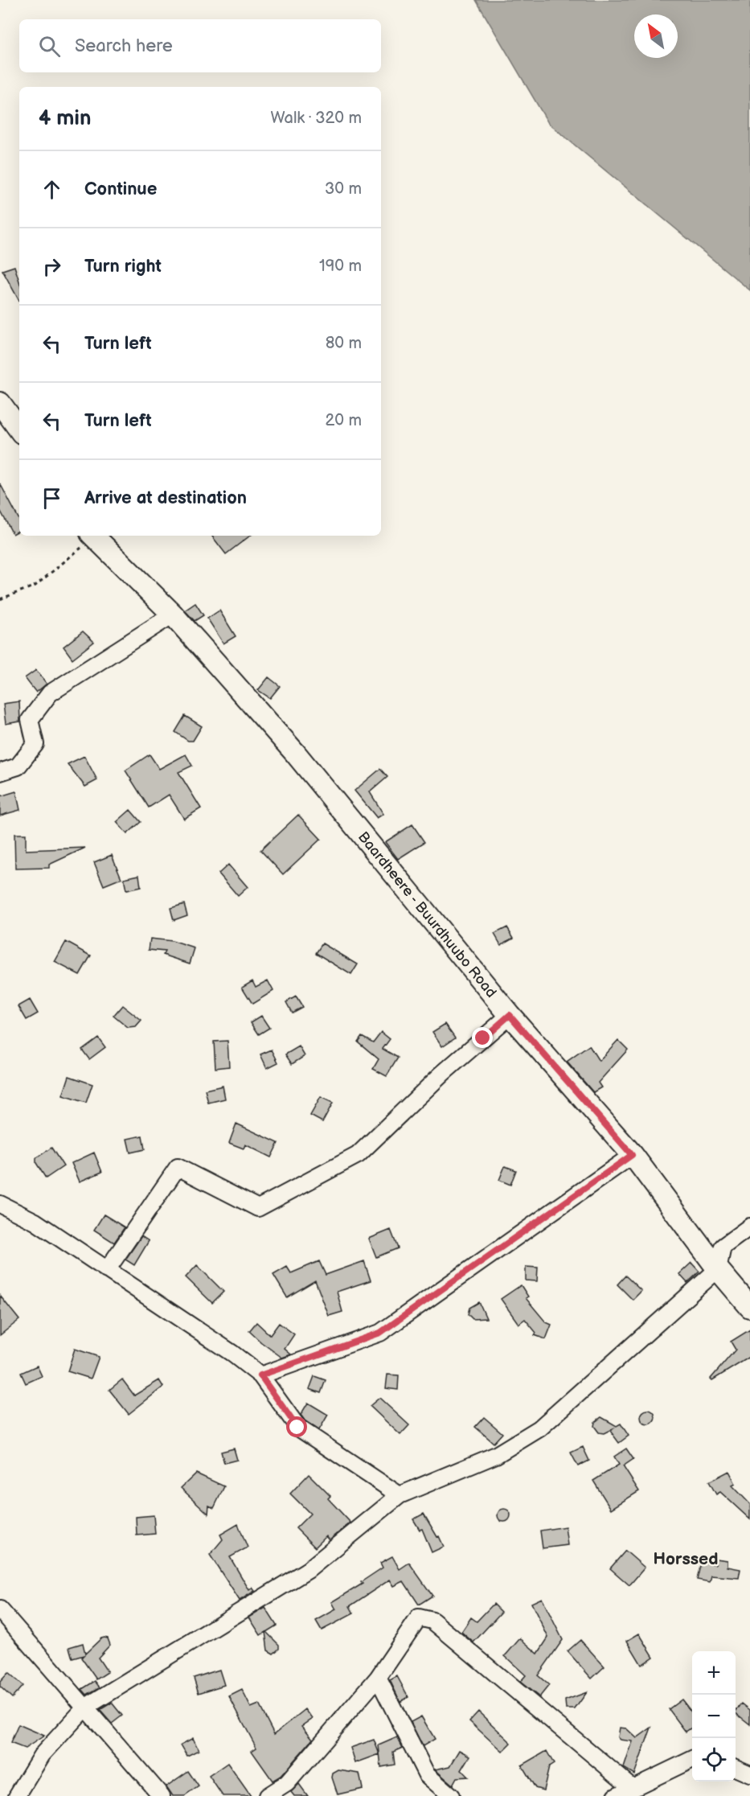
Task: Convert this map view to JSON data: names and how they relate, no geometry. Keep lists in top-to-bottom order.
{
  "streets": {
    "main road": ["Baardheere - Buurdhuubo Road"]
  },
  "districts": ["Horssed"],
  "north": "top left",
  "page": {
    "search": "Search here",
    "heading": ["4 min", "Walk · 320 m"],
    "list": [
      ["Continue", "30 m"],
      ["Turn right", "190 m"],
      ["Turn left", "80 m"],
      ["Turn left", "20 m"],
      "Arrive at destination"
    ],
    "map_buttons": ["+", "−"]
  }
}
